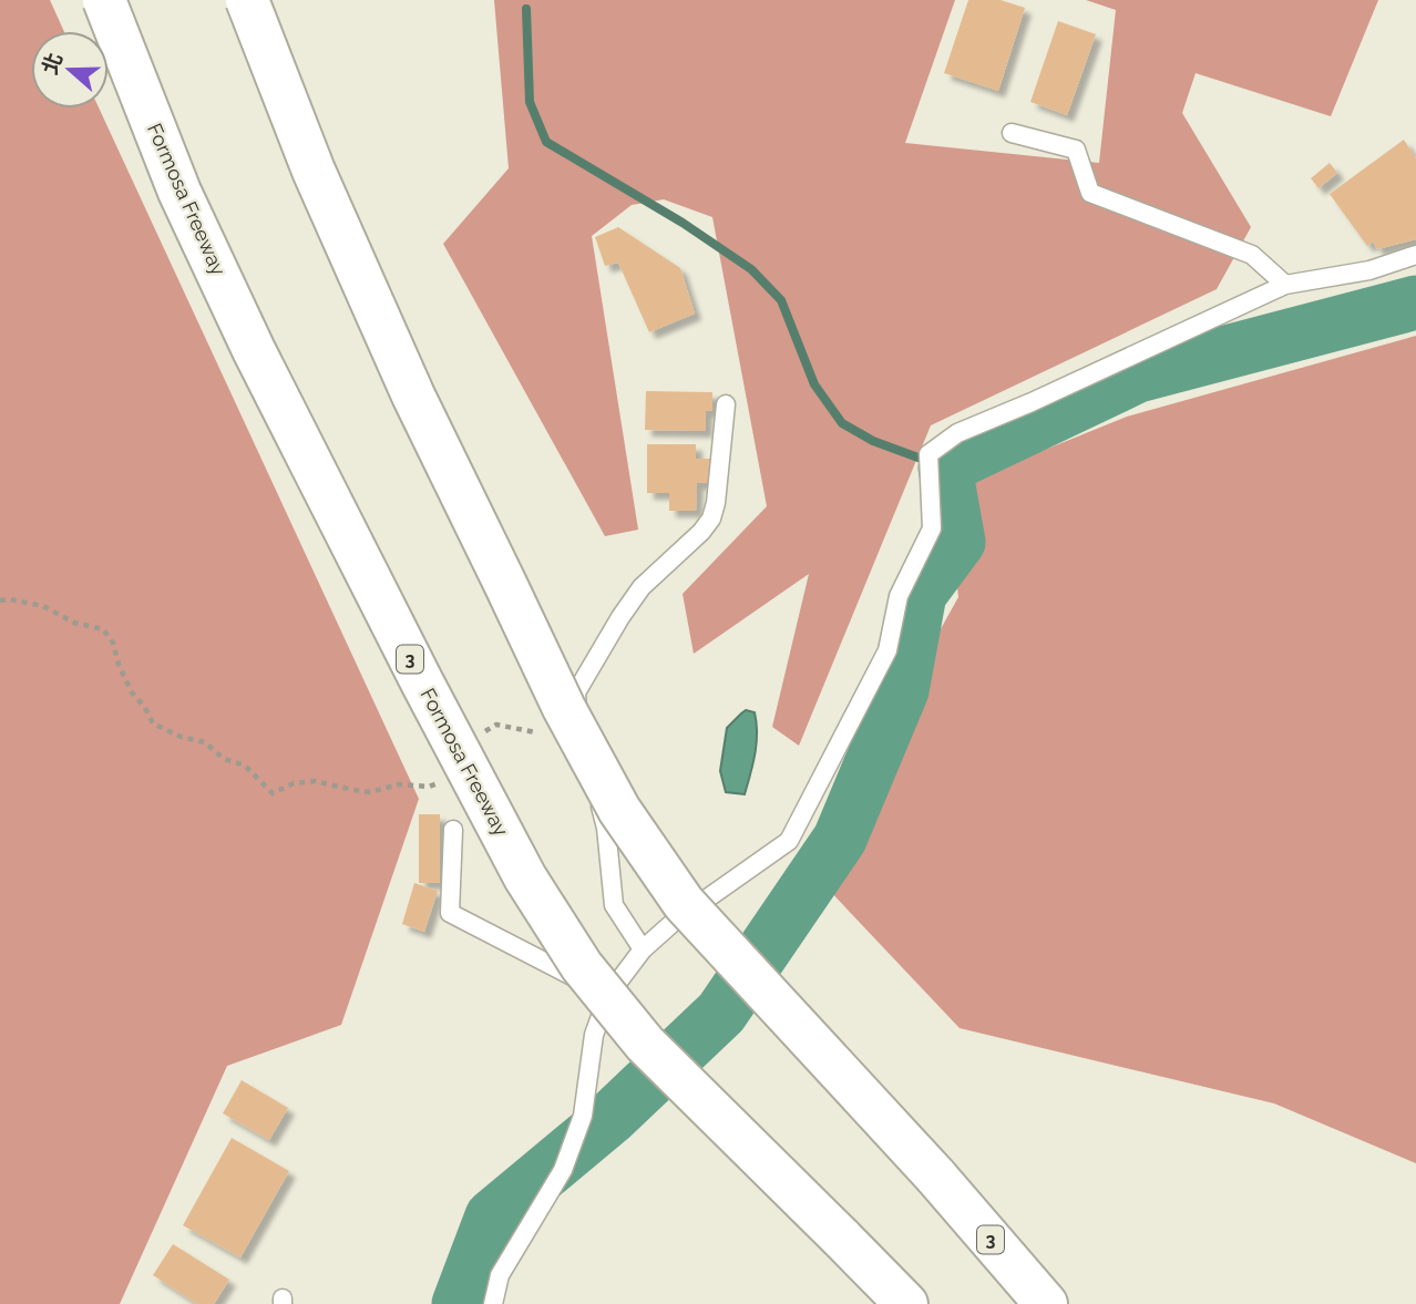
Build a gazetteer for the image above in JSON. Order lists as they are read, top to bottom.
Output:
{
  "streets": {
    "highway": ["Formosa Freeway", "3"]
  },
  "north": "left"
}
